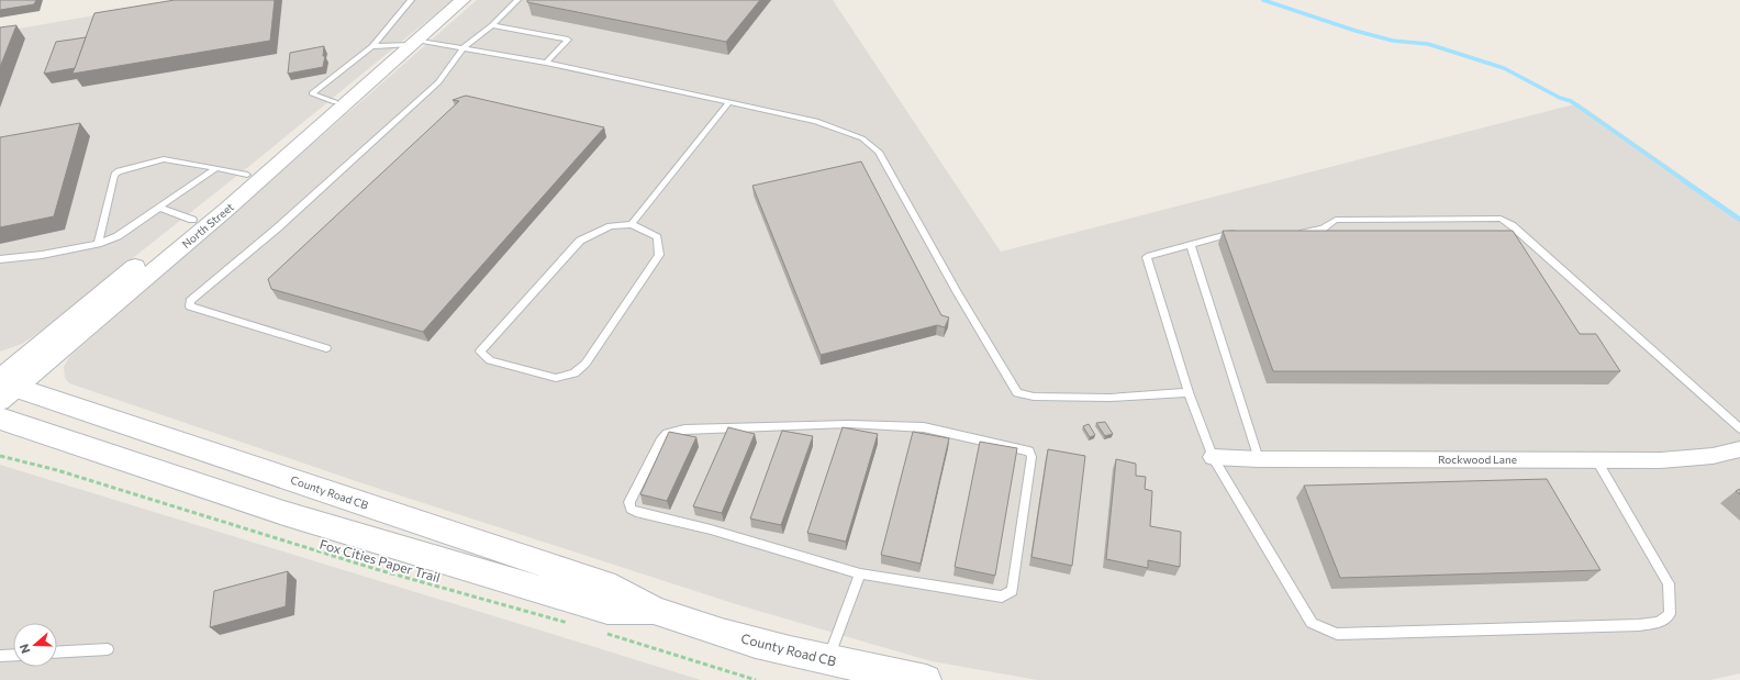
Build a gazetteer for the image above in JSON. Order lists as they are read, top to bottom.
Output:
{
  "streets": {
    "main road": ["County Road CB"],
    "street": ["North Street", "Rockwood Lane"],
    "path": ["Fox Cities Paper Trail"]
  },
  "crossings": [
    ["North Street", "County Road CB"]
  ],
  "north": "left"
}
